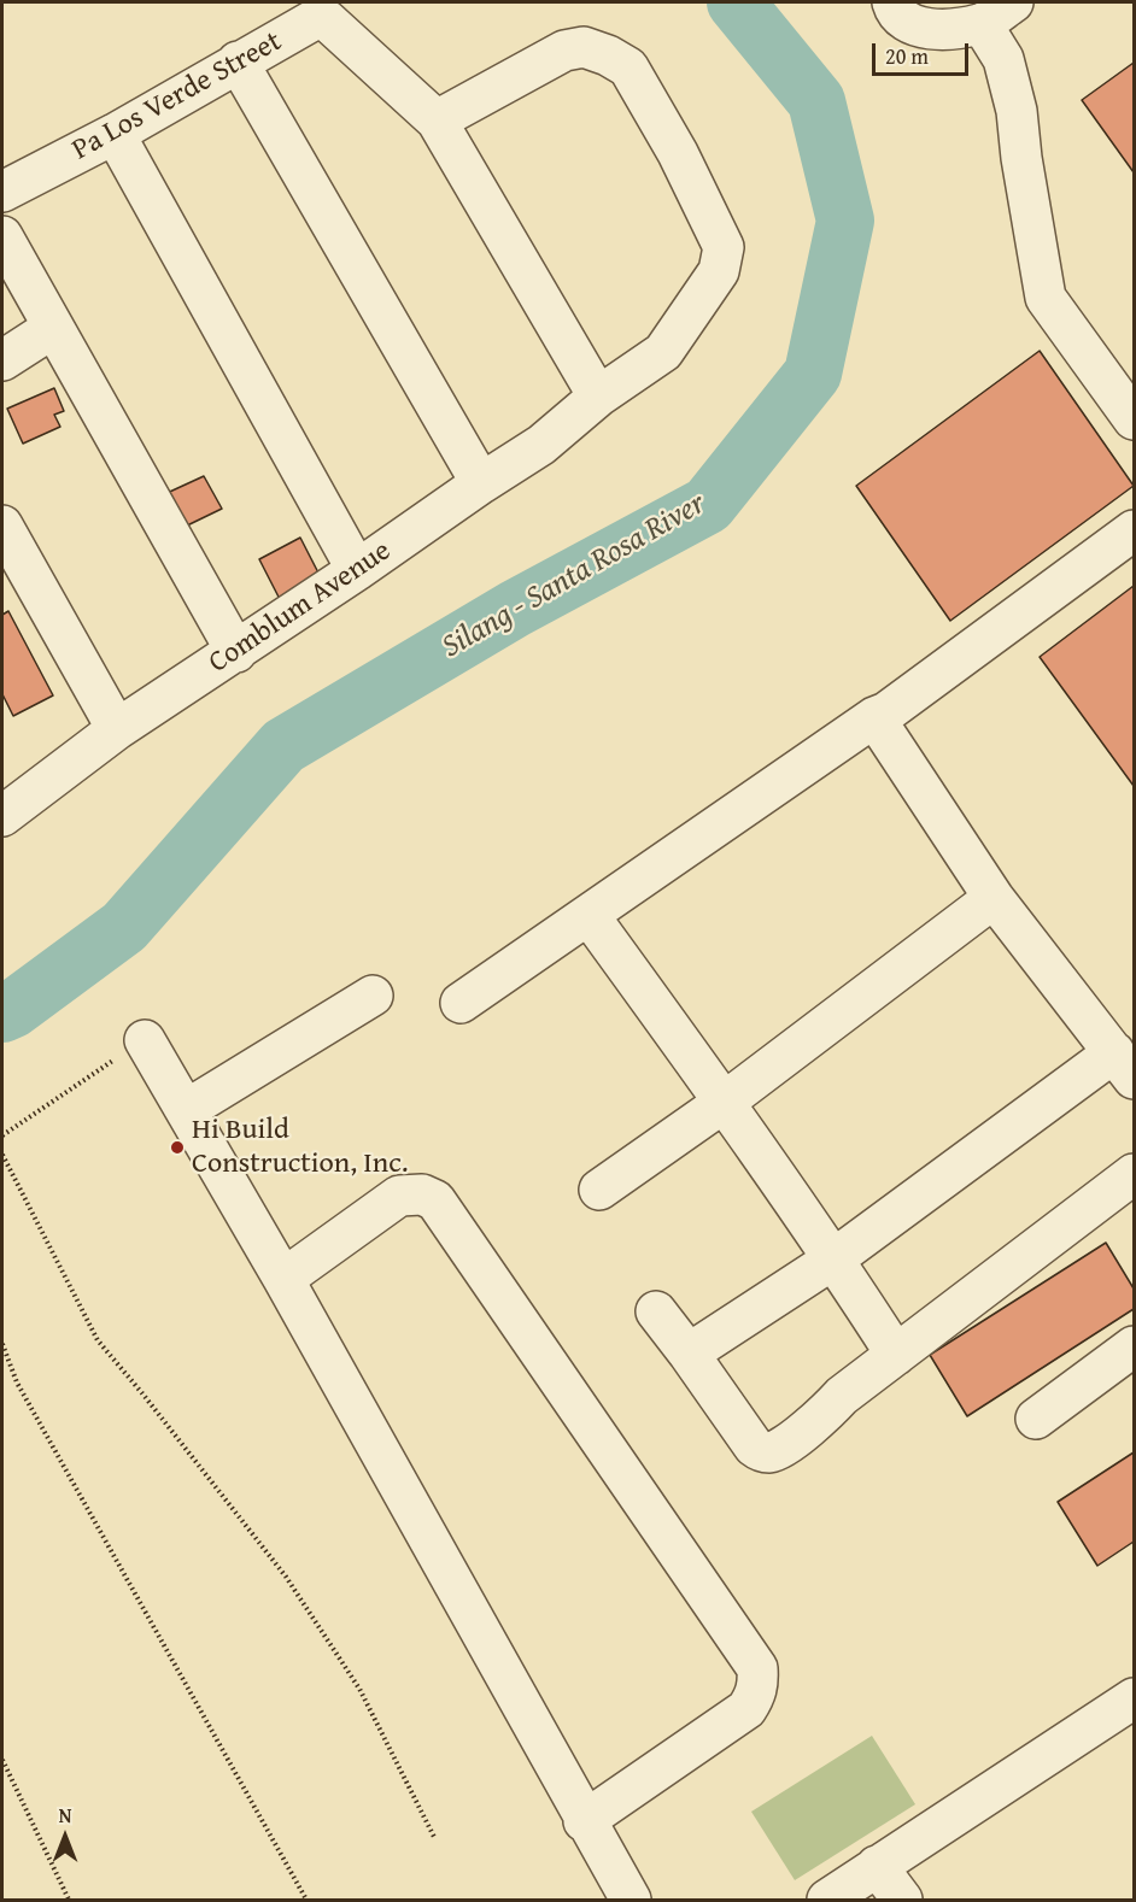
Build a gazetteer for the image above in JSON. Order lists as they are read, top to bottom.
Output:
{
  "streets": {
    "street": ["Pa Los Verde Street", "Comblum Avenue"]
  },
  "water": ["Silang - Santa Rosa River"],
  "places": ["Hi Build Construction, Inc."],
  "scale_bar": "20 m",
  "north": "top"
}
